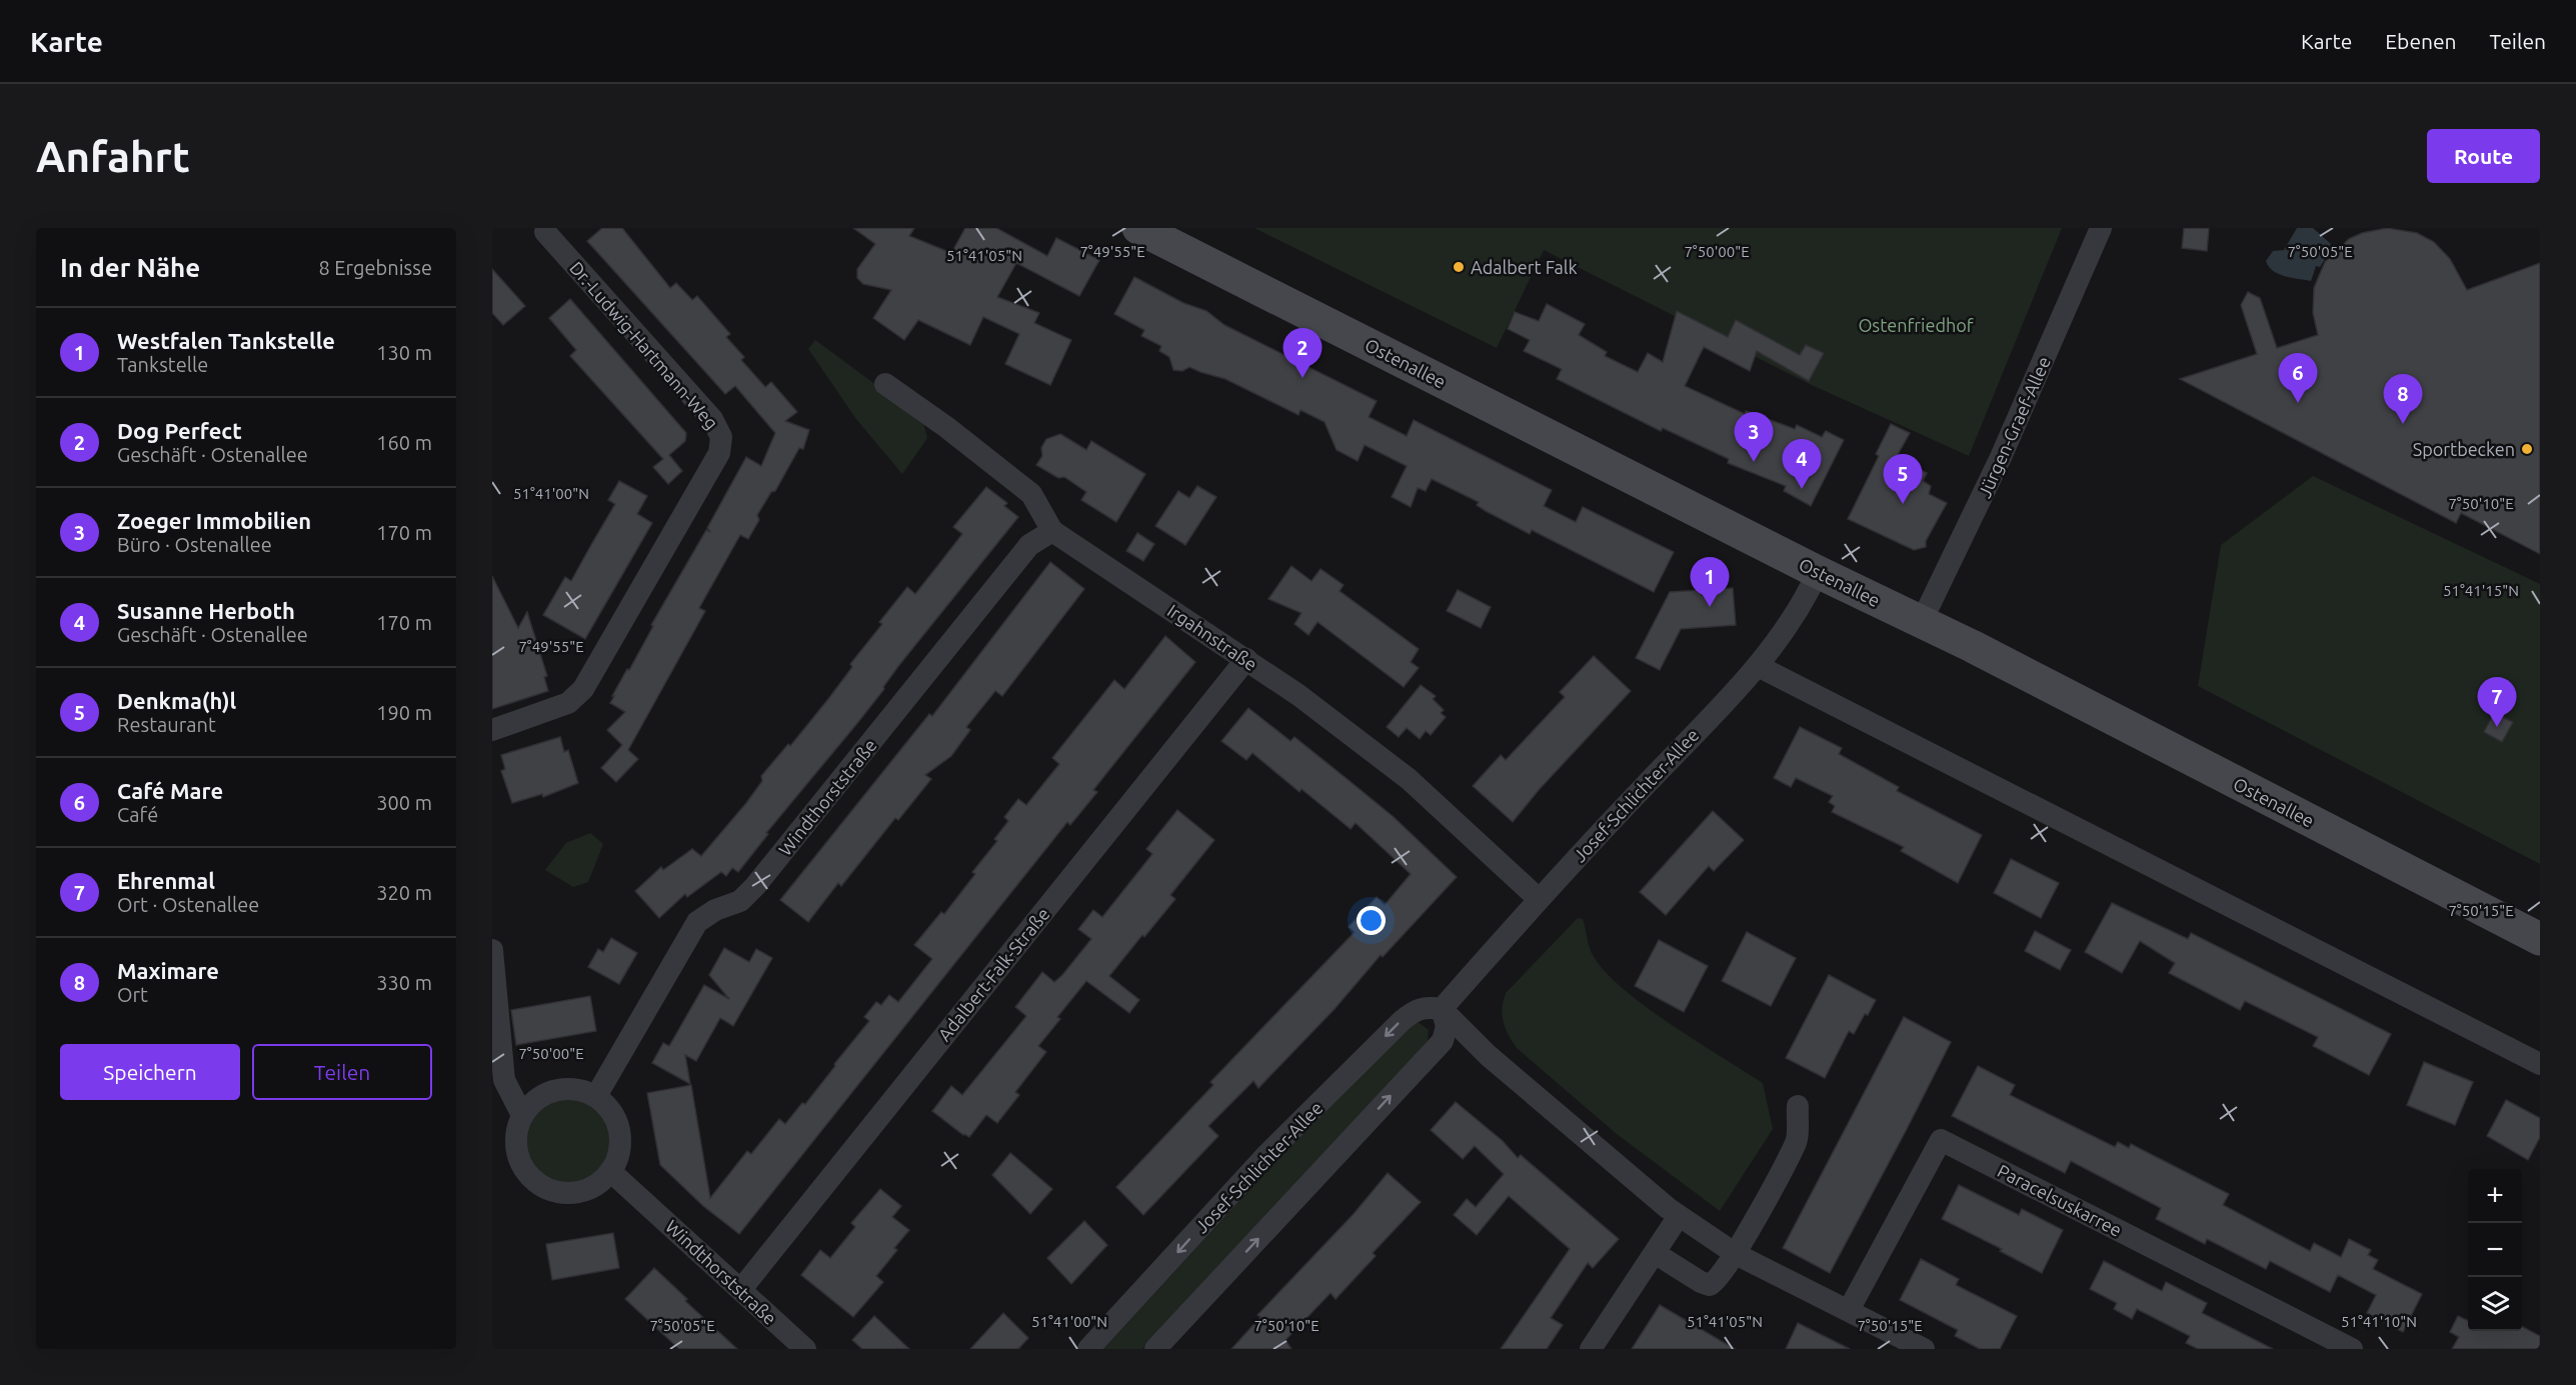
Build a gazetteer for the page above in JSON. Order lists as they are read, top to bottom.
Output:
{
  "streets": {
    "main road": ["Ostenallee"],
    "street": [
      "Dr.-Ludwig-Hartmann-Weg",
      "Jürgen-Graef-Allee",
      "Irgahnstraße",
      "Josef-Schlichter-Allee",
      "Windthorststraße",
      "Adalbert-Falk-Straße",
      "Paracelsuskarree"
    ]
  },
  "crossings": [
    ["Ostenallee", "Jürgen-Graef-Allee"],
    ["Ostenallee", "Josef-Schlichter-Allee"],
    ["Irgahnstraße", "Josef-Schlichter-Allee"],
    ["Irgahnstraße", "Windthorststraße"],
    ["Irgahnstraße", "Adalbert-Falk-Straße"],
    ["Windthorststraße", "Adalbert-Falk-Straße"]
  ],
  "parks": ["Ostenfriedhof"],
  "places": ["Adalbert Falk", "Sportbecken"],
  "page": {
    "header": "Karte",
    "nav": ["Karte", "Ebenen", "Teilen"],
    "buttons": [
      "Route",
      ["Speichern", "Teilen"]
    ],
    "title": "Anfahrt",
    "heading": ["In der Nähe", "8 Ergebnisse"],
    "list": [
      {
        "mark": "1",
        "name": "Westfalen Tankstelle",
        "note": "Tankstelle",
        "value": "130 m"
      },
      {
        "mark": "2",
        "name": "Dog Perfect",
        "note": "Geschäft · Ostenallee",
        "value": "160 m"
      },
      {
        "mark": "3",
        "name": "Zoeger Immobilien",
        "note": "Büro · Ostenallee",
        "value": "170 m"
      },
      {
        "mark": "4",
        "name": "Susanne Herboth",
        "note": "Geschäft · Ostenallee",
        "value": "170 m"
      },
      {
        "mark": "5",
        "name": "Denkma(h)l",
        "note": "Restaurant",
        "value": "190 m"
      },
      {
        "mark": "6",
        "name": "Café Mare",
        "note": "Café",
        "value": "300 m"
      },
      {
        "mark": "7",
        "name": "Ehrenmal",
        "note": "Ort · Ostenallee",
        "value": "320 m"
      },
      {
        "mark": "8",
        "name": "Maximare",
        "note": "Ort",
        "value": "330 m"
      }
    ],
    "pins": [
      "2",
      "6",
      "8",
      "3",
      "4",
      "5",
      "1",
      "7"
    ],
    "map_buttons": ["+", "−"]
  },
  "coordinates": [
    "7°49'55\"E",
    "7°50'00\"E",
    "7°50'05\"E",
    "51°41'05\"N",
    "51°41'00\"N",
    "7°50'10\"E",
    "51°41'15\"N",
    "7°50'15\"E",
    "51°41'10\"N"
  ]
}
